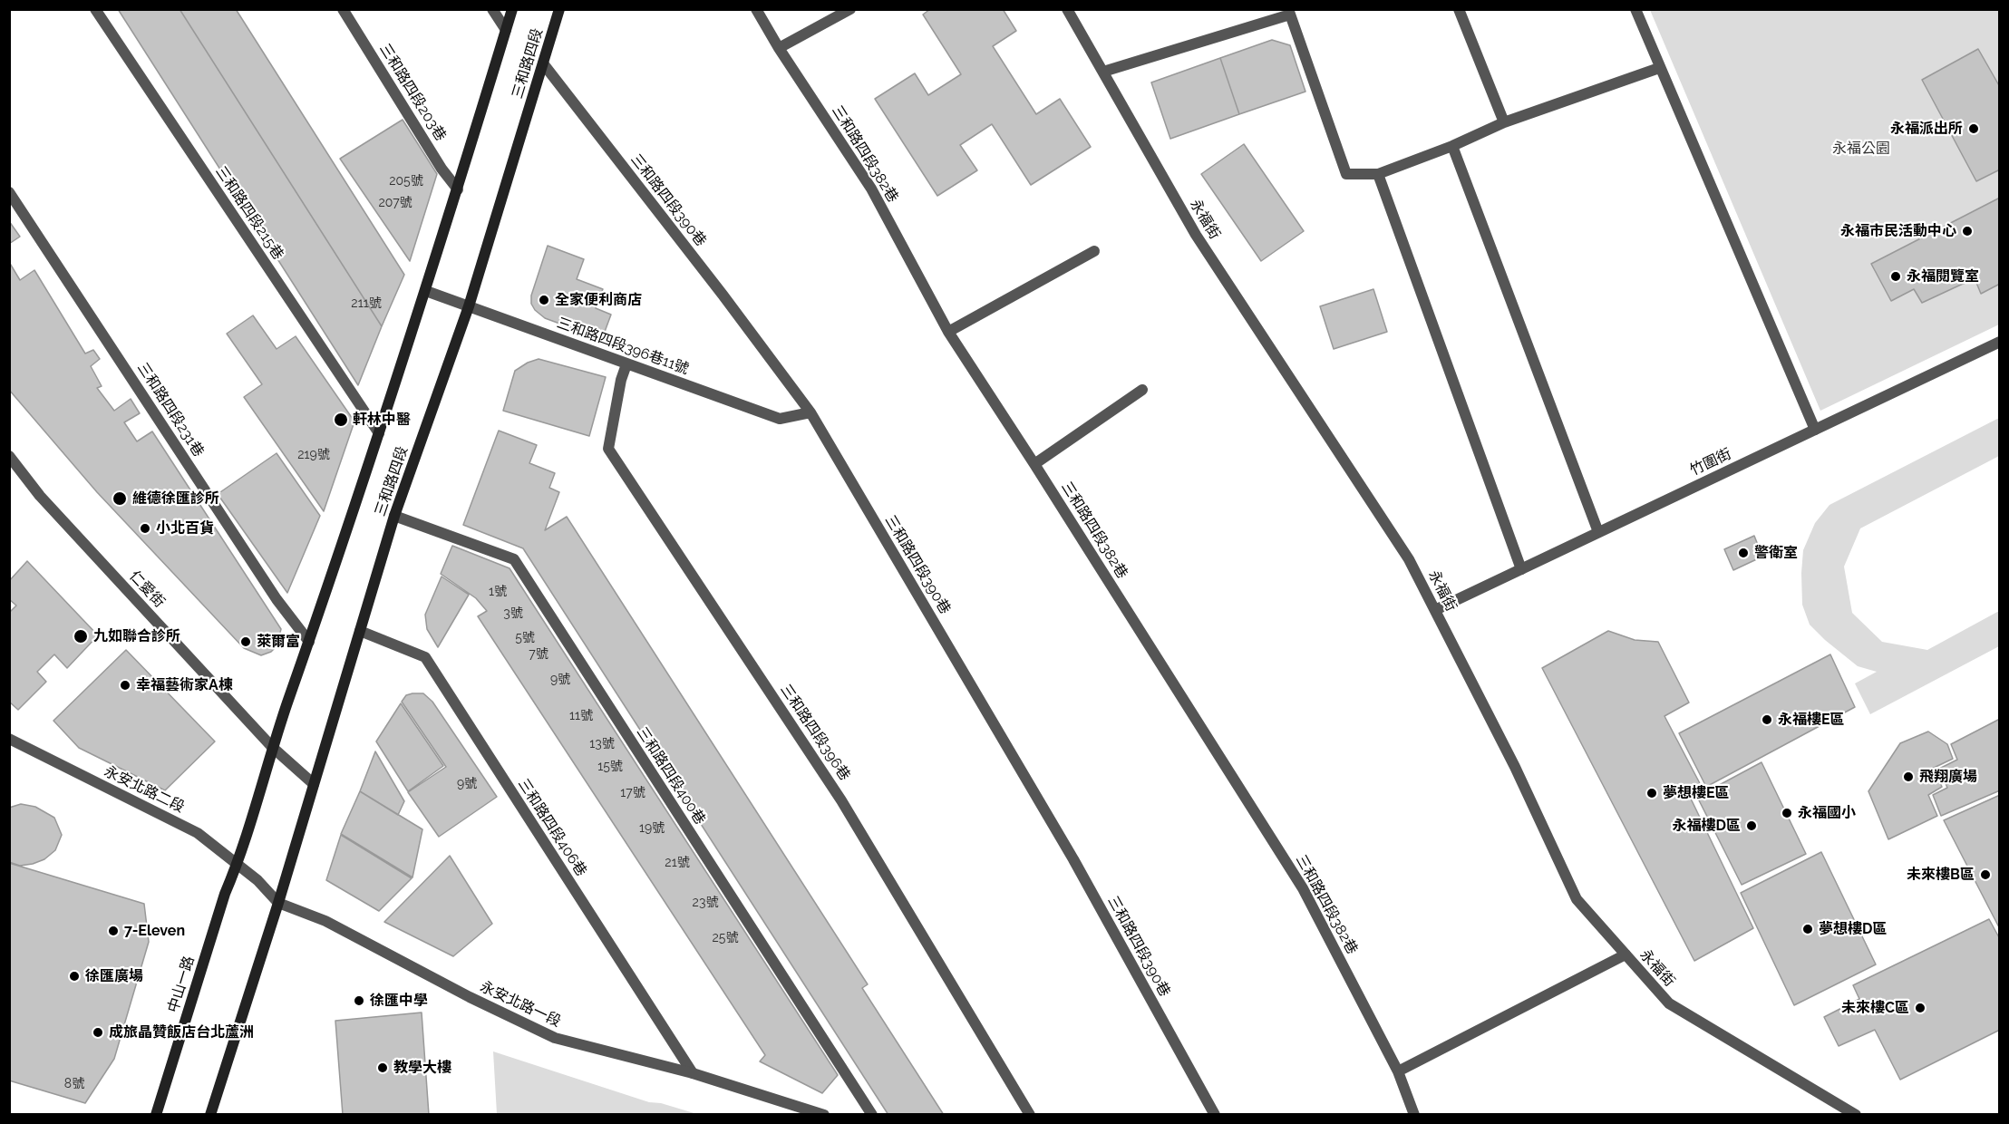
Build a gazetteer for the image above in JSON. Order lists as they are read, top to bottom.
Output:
{
  "streets": {
    "main road": ["三和路四段", "中山一路"],
    "street": [
      "三和路四段203巷",
      "三和路四段382巷",
      "三和路四段390巷",
      "三和路四段215巷",
      "永福街",
      "三和路四段396巷11號",
      "三和路四段231巷",
      "竹圍街",
      "仁愛街",
      "三和路四段396巷",
      "三和路四段400巷",
      "永安北路二段",
      "三和路四段406巷",
      "永安北路一段"
    ]
  },
  "crossings": [
    ["三和路四段", "三和路四段203巷"],
    ["三和路四段", "三和路四段390巷"],
    ["三和路四段", "三和路四段215巷"],
    ["三和路四段", "三和路四段396巷11號"],
    ["三和路四段", "三和路四段231巷"],
    ["三和路四段", "仁愛街"],
    ["三和路四段", "三和路四段400巷"],
    ["三和路四段", "永安北路二段"],
    ["三和路四段", "三和路四段406巷"],
    ["三和路四段", "中山一路"],
    ["三和路四段", "永安北路一段"],
    ["三和路四段390巷", "三和路四段396巷11號"],
    ["永福街", "竹圍街"],
    ["三和路四段396巷11號", "三和路四段396巷"],
    ["永安北路二段", "中山一路"],
    ["永安北路二段", "永安北路一段"],
    ["三和路四段406巷", "永安北路一段"]
  ],
  "parks": ["永福公園"],
  "places": [
    "永福派出所",
    "永福市民活動中心",
    "永福閱覽室",
    "全家便利商店",
    "軒林中醫",
    "維德徐匯診所",
    "小北百貨",
    "警衛室",
    "九如聯合診所",
    "萊爾富",
    "幸福藝術家A棟",
    "永福樓E區",
    "飛翔廣場",
    "夢想樓E區",
    "永福國小",
    "永福樓D區",
    "未來樓B區",
    "夢想樓D區",
    "7-Eleven",
    "徐匯廣場",
    "徐匯中學",
    "未來樓C區",
    "成旅晶贊飯店台北蘆洲",
    "教學大樓"
  ],
  "house_numbers": [
    "205號",
    "207號",
    "211號",
    "219號",
    "1號",
    "3號",
    "5號",
    "7號",
    "9號",
    "11號",
    "13號",
    "15號",
    "9號",
    "17號",
    "19號",
    "21號",
    "23號",
    "25號",
    "8號"
  ]
}
